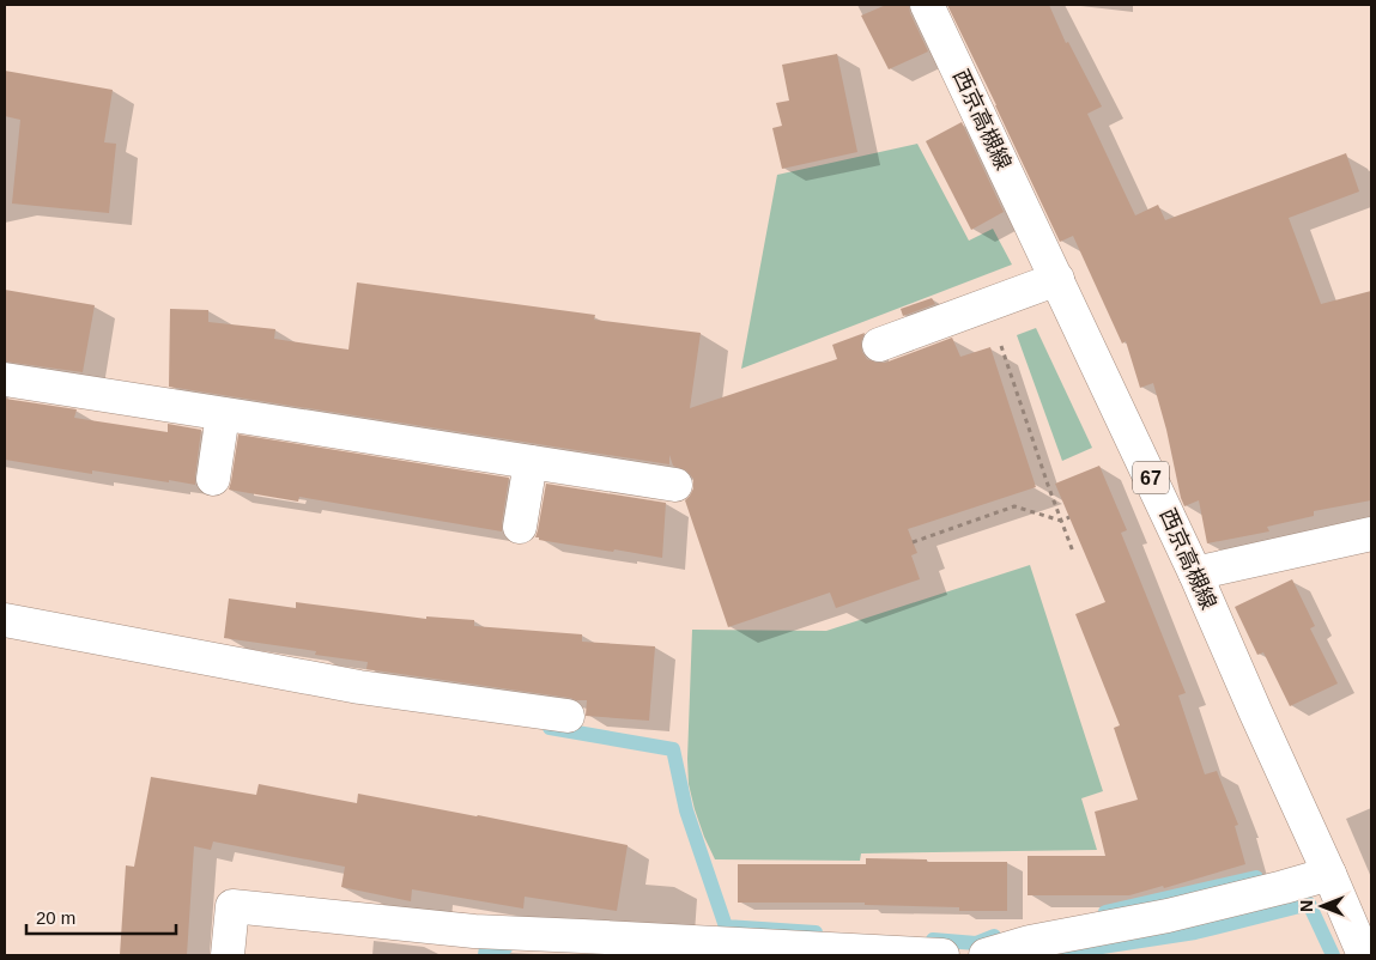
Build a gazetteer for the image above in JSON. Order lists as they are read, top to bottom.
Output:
{
  "streets": {
    "street": ["西京高槻線", "67"]
  },
  "scale_bar": "20 m",
  "north": "left"
}
